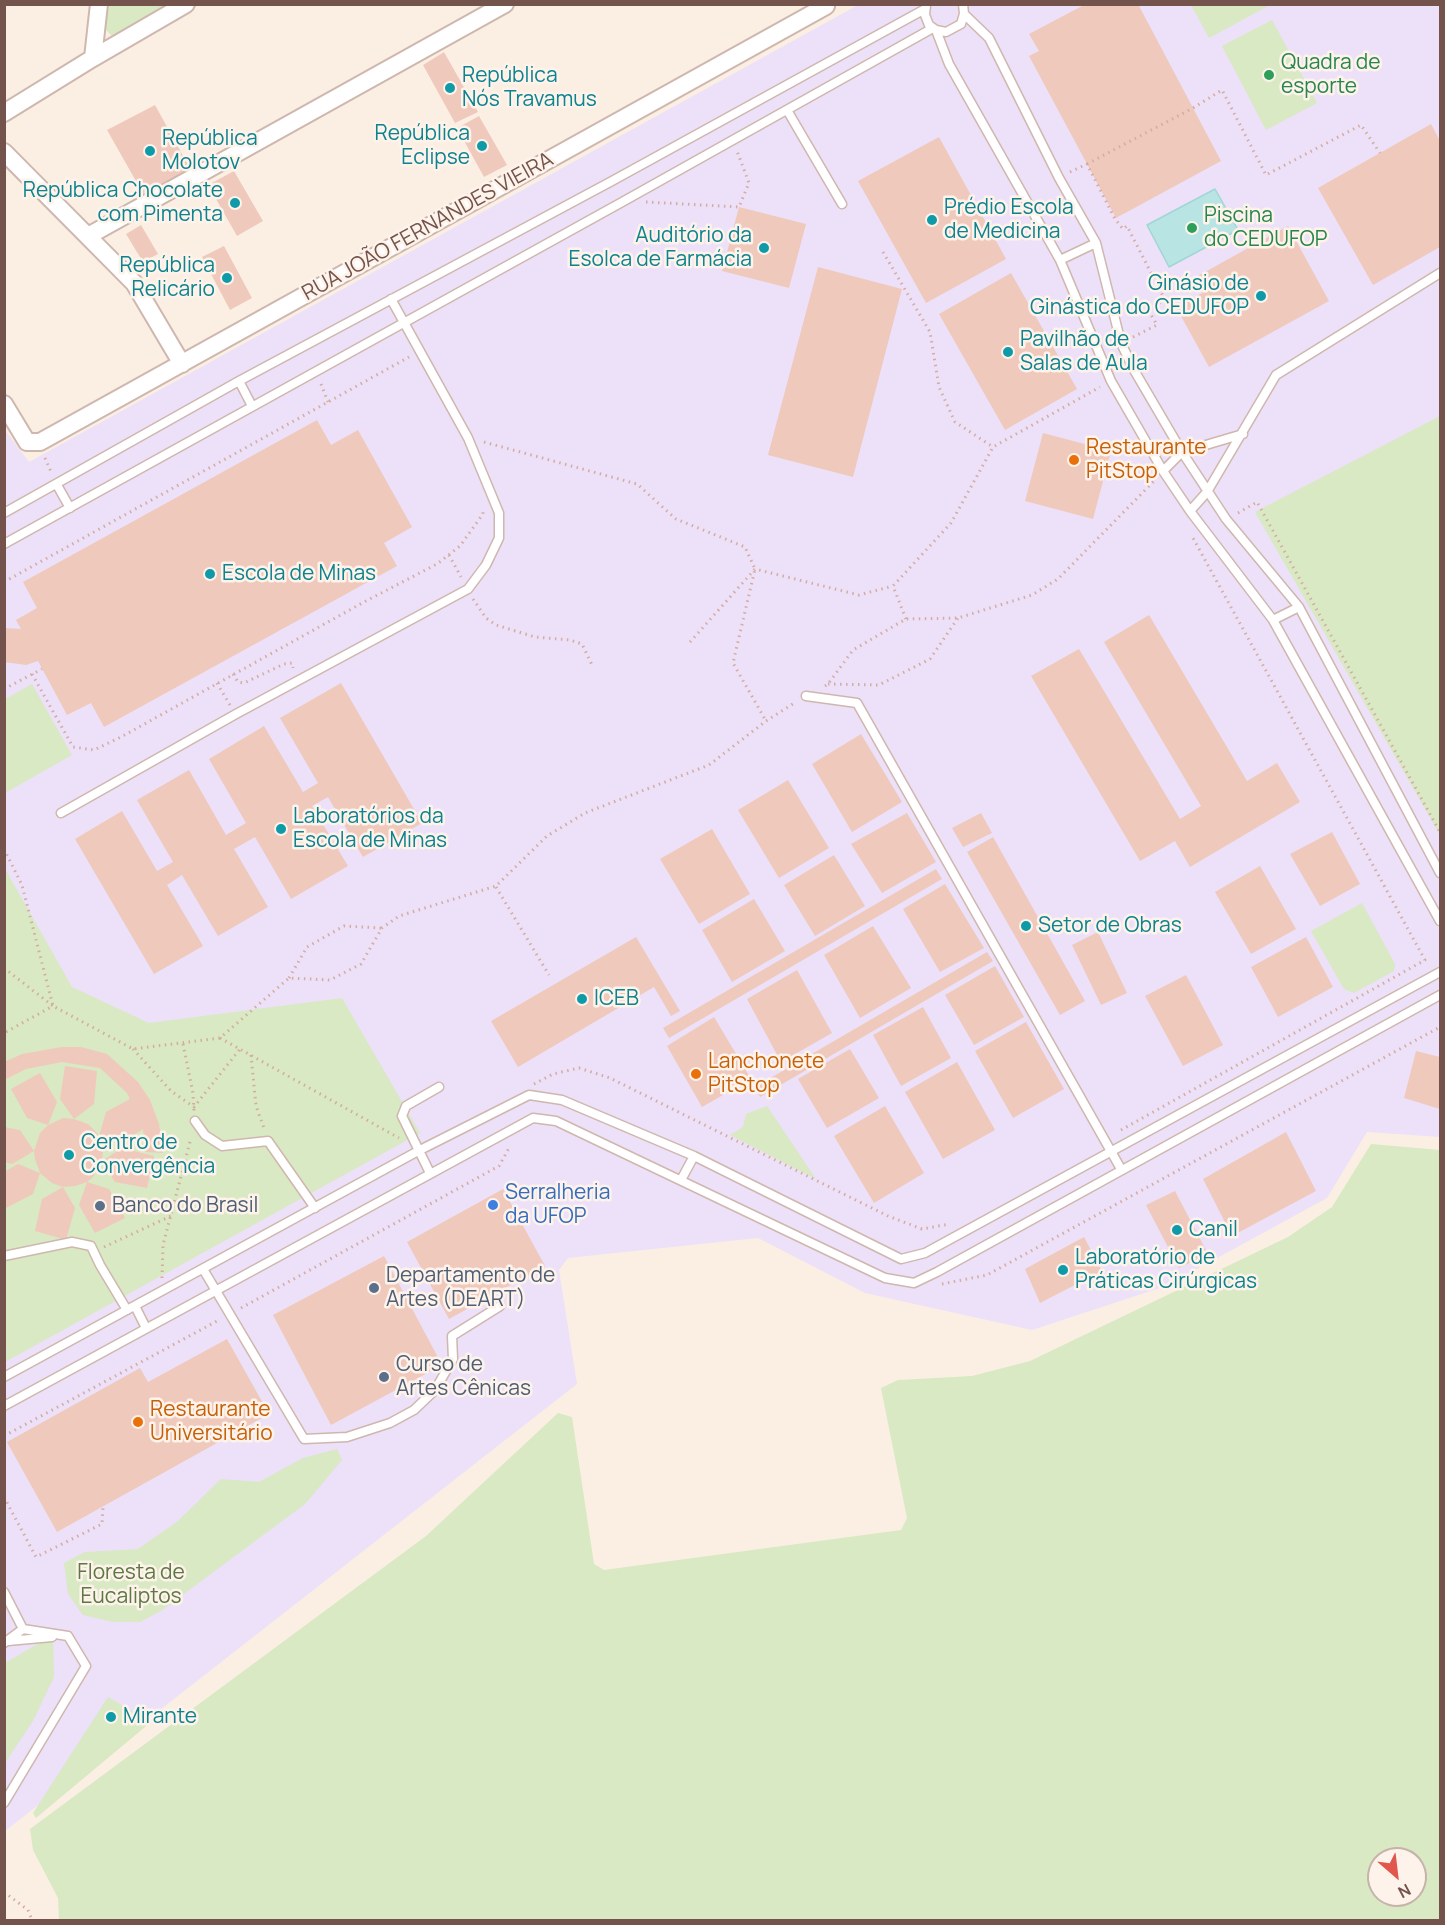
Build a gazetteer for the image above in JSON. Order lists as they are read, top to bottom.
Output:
{
  "streets": {
    "street": ["RUA JOÃO FERNANDES VIEIRA"]
  },
  "parks": ["Floresta de Eucaliptos"],
  "places": [
    "Quadra de esporte",
    "República Nós Travamus",
    "República Eclipse",
    "República Molotov",
    "República Chocolate com Pimenta",
    "Prédio Escola de Medicina",
    "Piscina do CEDUFOP",
    "Auditório da Esolca de Farmácia",
    "República Relicário",
    "Ginásio de Ginástica do CEDUFOP",
    "Pavilhão de Salas de Aula",
    "Restaurante PitStop",
    "Escola de Minas",
    "Laboratórios da Escola de Minas",
    "Setor de Obras",
    "ICEB",
    "Lanchonete PitStop",
    "Centro de Convergência",
    "Serralheria da UFOP",
    "Banco do Brasil",
    "Canil",
    "Laboratório de Práticas Cirúrgicas",
    "Departamento de Artes (DEART)",
    "Curso de Artes Cênicas",
    "Restaurante Universitário",
    "Mirante"
  ],
  "north": "bottom right"
}
